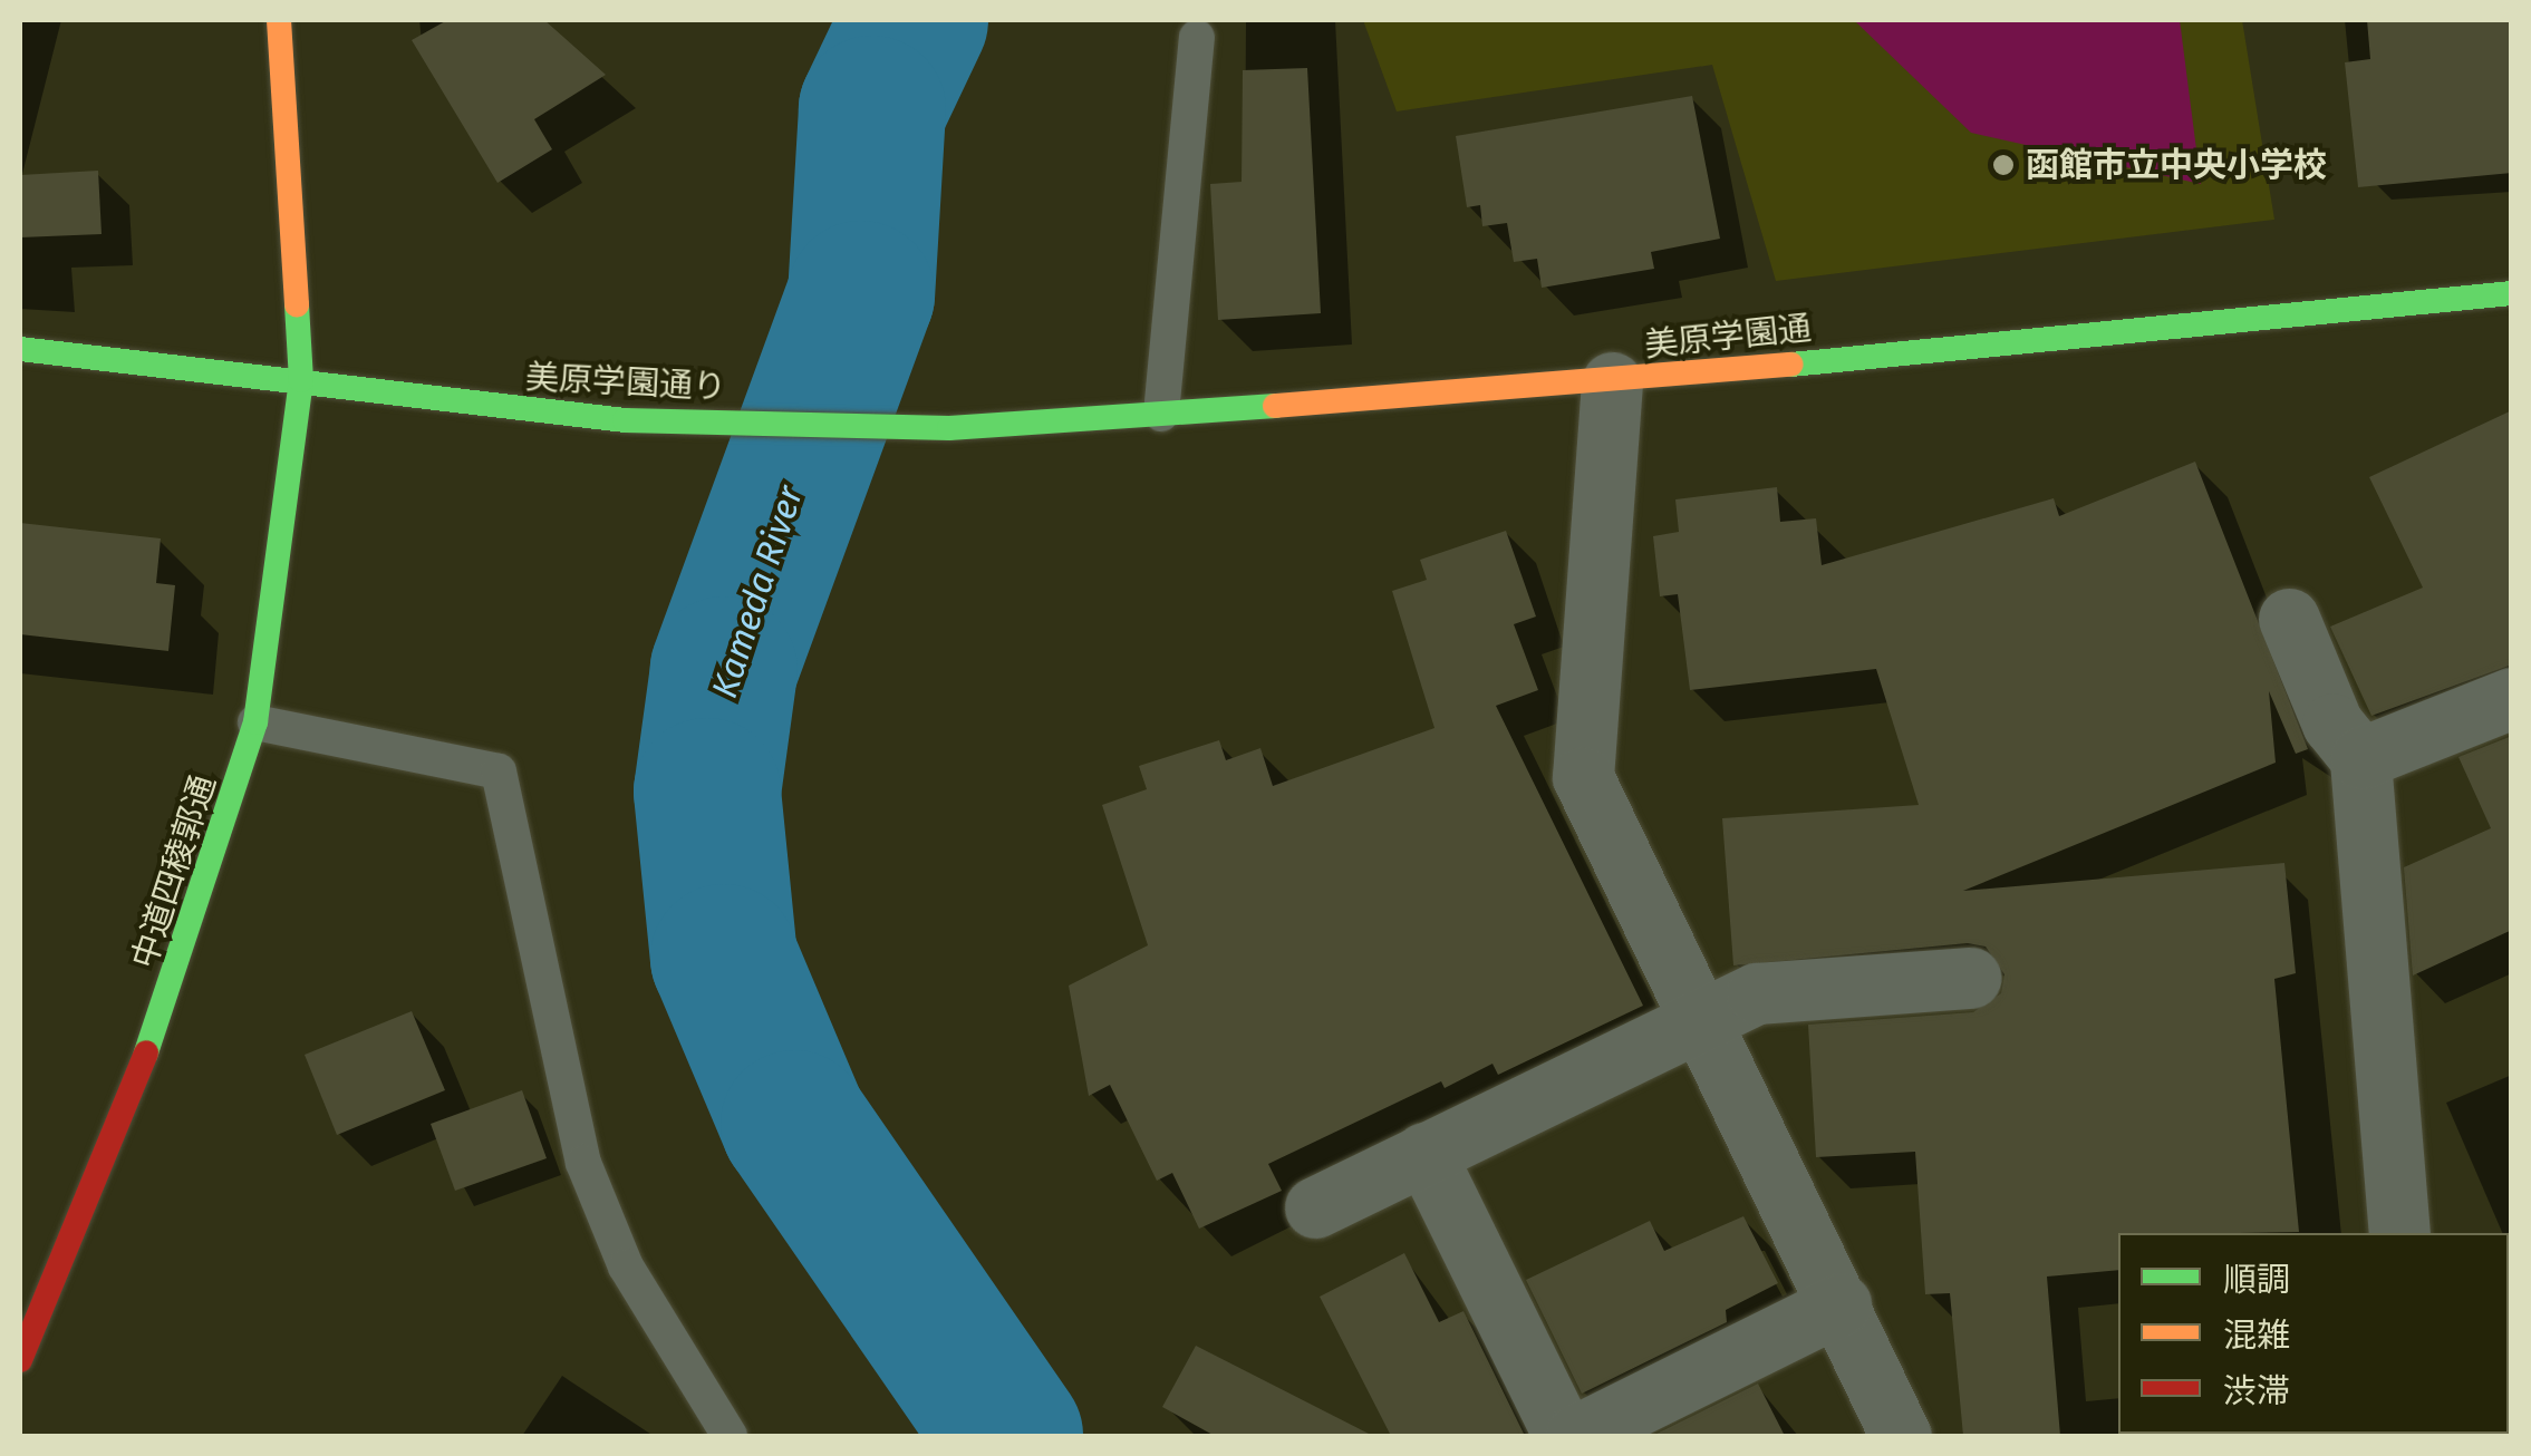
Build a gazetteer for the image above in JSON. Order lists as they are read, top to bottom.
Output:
{
  "streets": {
    "street": ["美原学園通", "美原学園通り", "中道四稜郭通"]
  },
  "crossings": [
    ["美原学園通", "美原学園通り"],
    ["美原学園通り", "中道四稜郭通"]
  ],
  "water": ["Kameda River"],
  "places": ["函館市立中央小学校"],
  "legend": ["順調", "混雑", "渋滞"]
}
